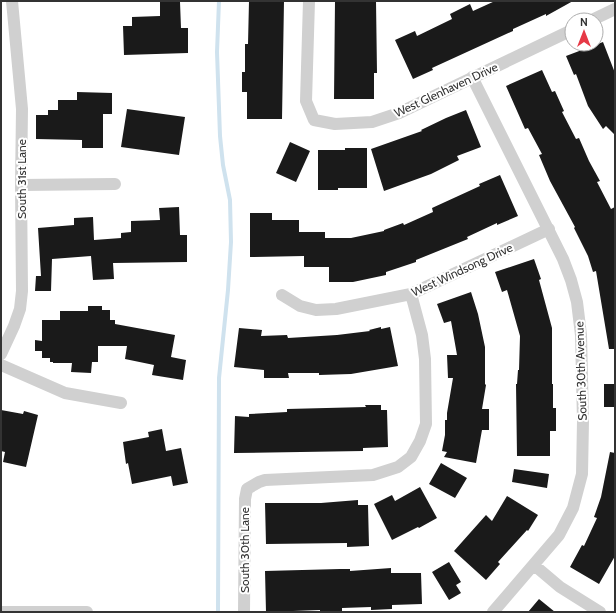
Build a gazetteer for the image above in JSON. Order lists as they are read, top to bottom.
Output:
{
  "streets": {
    "street": [
      "West Glenhaven Drive",
      "South 31st Lane",
      "West Windsong Drive",
      "South 30th Avenue",
      "South 30th Lane"
    ]
  },
  "crossings": [
    ["West Glenhaven Drive", "South 30th Avenue"],
    ["West Windsong Drive", "South 30th Avenue"],
    ["West Windsong Drive", "South 30th Lane"]
  ],
  "north": "top"
}
